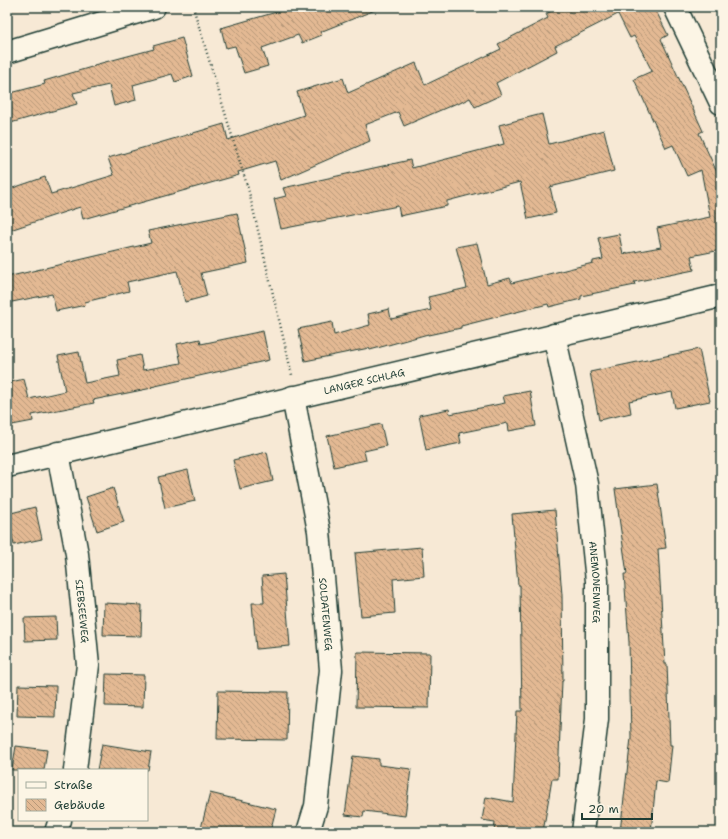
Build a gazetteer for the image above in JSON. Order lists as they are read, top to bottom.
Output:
{
  "streets": {
    "street": [
      "LANGER SCHLAG",
      "ANEMONENWEG",
      "SIEBSEEWEG",
      "SOLDATENWEG"
    ]
  },
  "crossings": [
    ["LANGER SCHLAG", "ANEMONENWEG"],
    ["LANGER SCHLAG", "SIEBSEEWEG"],
    ["LANGER SCHLAG", "SOLDATENWEG"]
  ],
  "legend": ["Straße", "Gebäude"],
  "scale_bar": "20 m"
}
